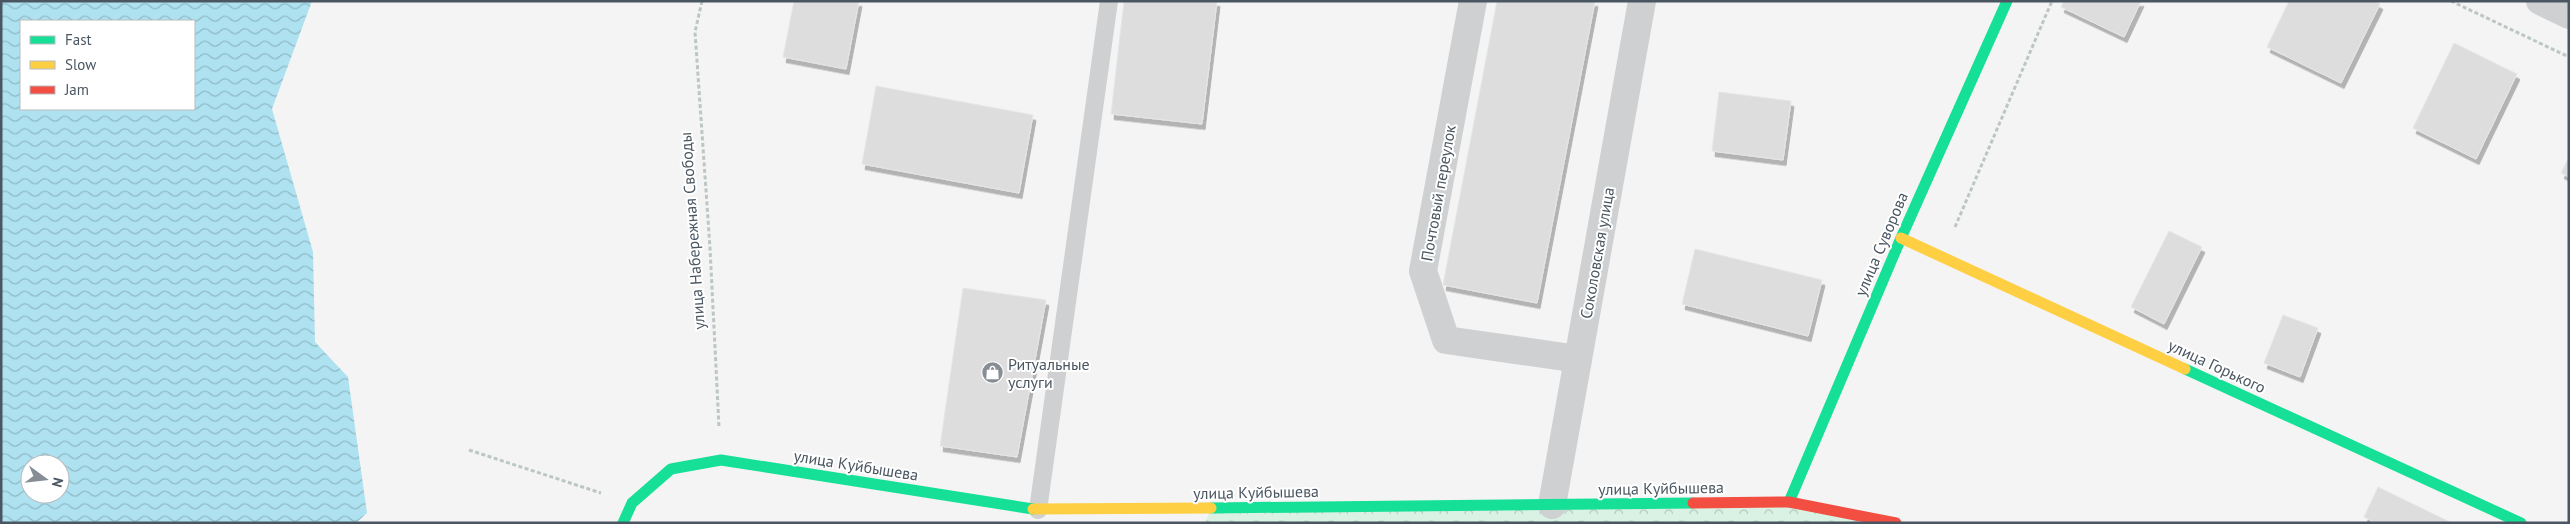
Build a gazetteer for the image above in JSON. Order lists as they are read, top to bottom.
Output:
{
  "streets": {
    "street": [
      "Почтовый переулок",
      "улица Суворова",
      "Соколовская улица",
      "улица Горького",
      "улица Куйбышева"
    ],
    "path": ["улица Набережная Свободы"]
  },
  "crossings": [
    ["Почтовый переулок", "Соколовская улица"],
    ["улица Набережная Свободы", "улица Куйбышева"],
    ["улица Суворова", "улица Горького"],
    ["улица Суворова", "улица Куйбышева"],
    ["Соколовская улица", "улица Куйбышева"]
  ],
  "places": {
    "shop": ["Ритуальные услуги"]
  },
  "legend": ["Fast", "Slow", "Jam"],
  "north": "right"
}
